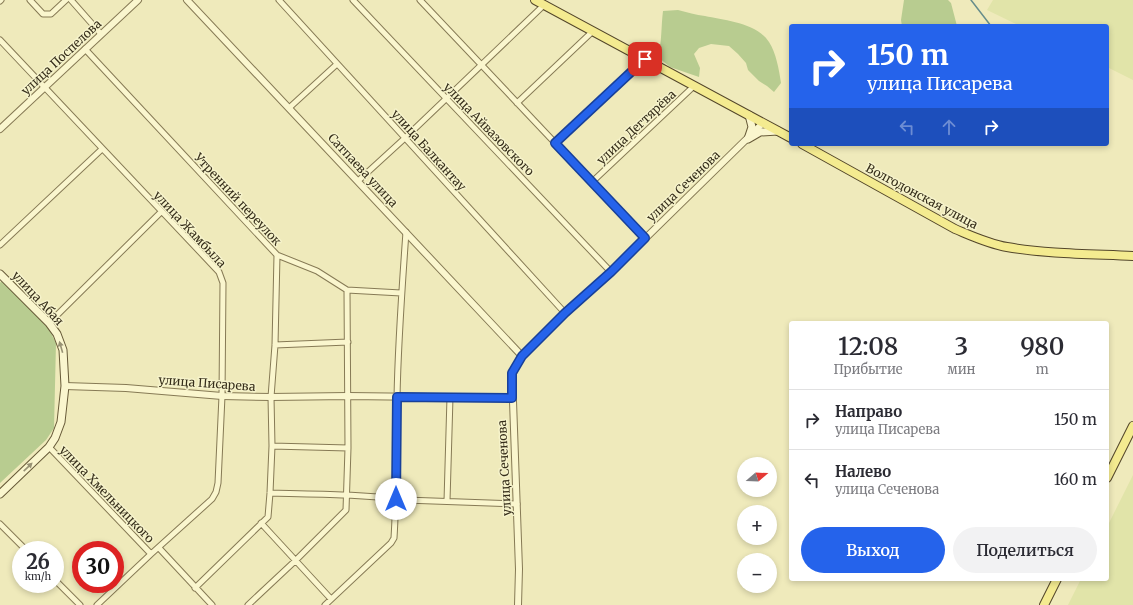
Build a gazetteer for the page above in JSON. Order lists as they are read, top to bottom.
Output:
{
  "streets": {
    "main road": ["Волгодонская улица", "улица Абая"],
    "street": [
      "улица Поспелова",
      "улица Дегтярёва",
      "улица Айвазовского",
      "улица Балкантау",
      "Сатпаева улица",
      "улица Сеченова",
      "Утренний переулок",
      "улица Жамбыла",
      "улица Писарева",
      "улица Хмельницкого"
    ]
  },
  "crossings": [
    ["улица Поспелова", "Утренний переулок"],
    ["улица Поспелова", "улица Жамбыла"],
    ["улица Айвазовского", "улица Сеченова"],
    ["улица Балкантау", "улица Сеченова"],
    ["Сатпаева улица", "улица Сеченова"],
    ["улица Сеченова", "улица Писарева"],
    ["Утренний переулок", "улица Писарева"],
    ["Утренний переулок", "улица Хмельницкого"],
    ["улица Жамбыла", "улица Писарева"],
    ["улица Жамбыла", "улица Хмельницкого"],
    ["улица Абая", "улица Писарева"],
    ["улица Абая", "улица Хмельницкого"]
  ],
  "one_way": ["улица Абая"],
  "north": "right",
  "page": {
    "turn": ["150 m", "улица Писарева"],
    "eta": [
      "12:08",
      "Прибытие",
      "3",
      "мин",
      "980",
      "m"
    ],
    "list": [
      {
        "name": "Направо",
        "note": "улица Писарева",
        "value": "150 m"
      },
      {
        "name": "Налево",
        "note": "улица Сеченова",
        "value": "160 m"
      }
    ],
    "map_buttons": ["+", "−"],
    "buttons": ["Выход", "Поделиться"],
    "speed": "26 km/h",
    "limit": "30"
  }
}
